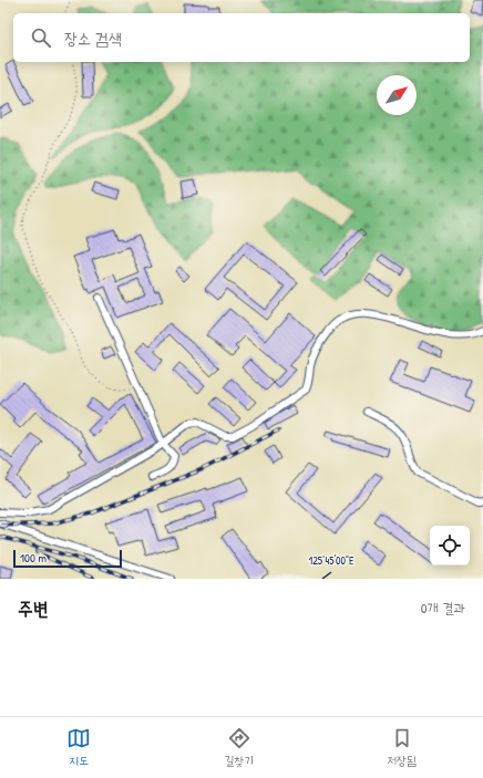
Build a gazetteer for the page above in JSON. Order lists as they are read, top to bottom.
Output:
{
  "scale_bar": "100 m",
  "north": "top right",
  "page": {
    "search": "장소 검색",
    "scale": "100 m",
    "heading": ["주변", "0개 결과"],
    "nav": ["지도", "길찾기", "저장됨"]
  },
  "coordinates": ["125°45'00\"E"]
}
